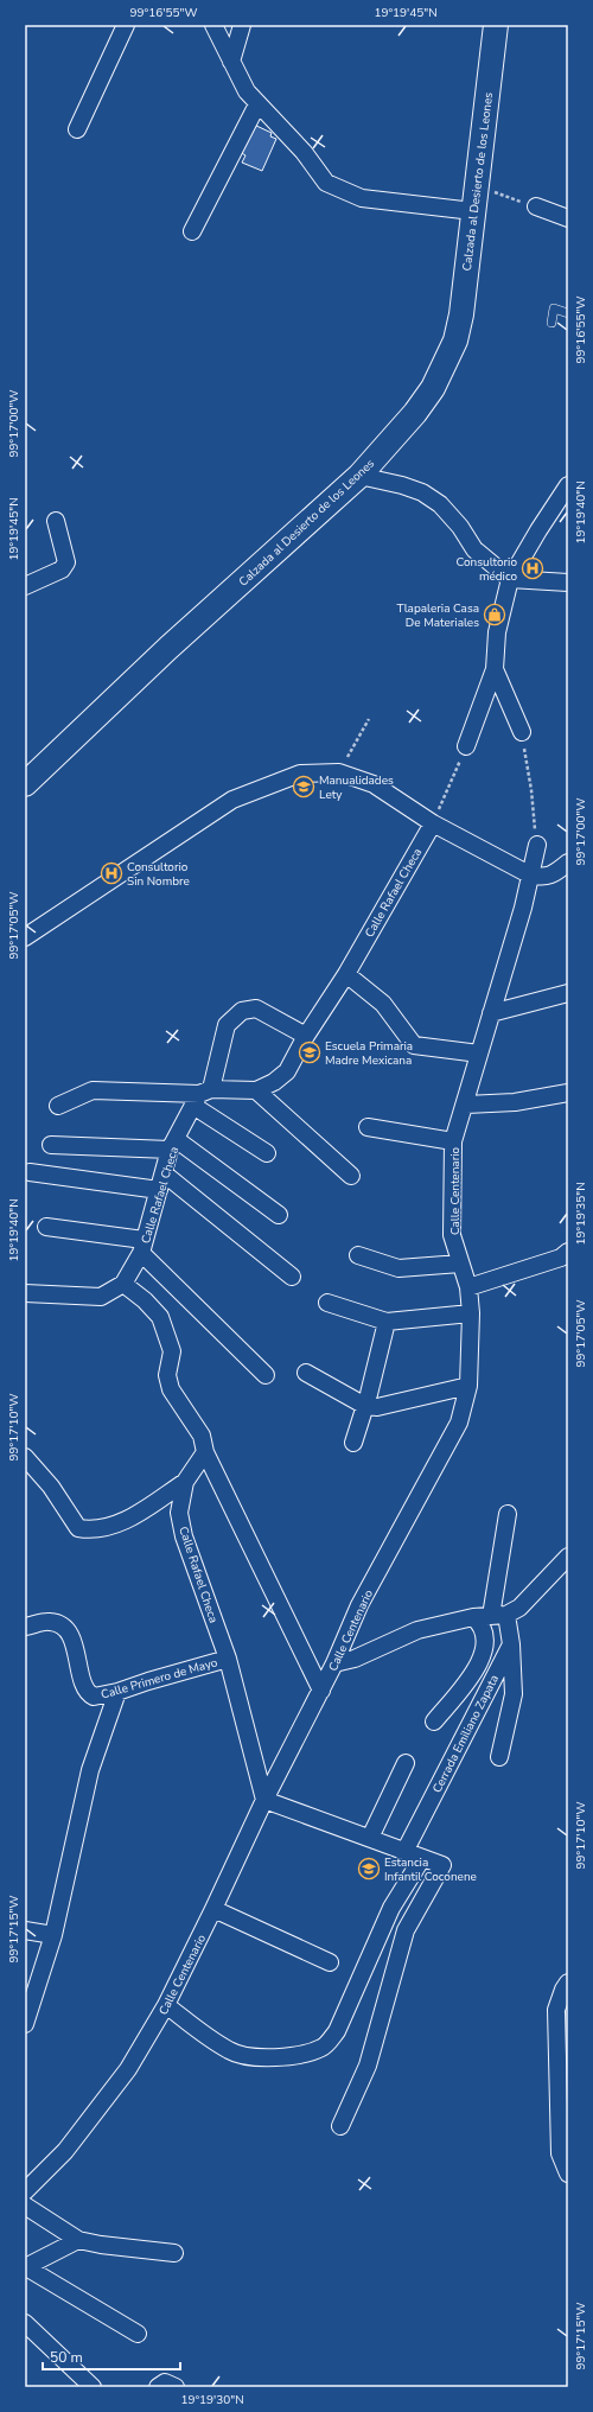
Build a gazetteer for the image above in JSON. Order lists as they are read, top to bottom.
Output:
{
  "streets": {
    "street": [
      "Calzada al Desierto de los Leones",
      "Calle Rafael Checa",
      "Calle Centenario",
      "Calle Primero de Mayo",
      "Cerrada Emiliano Zapata"
    ]
  },
  "crossings": [
    ["Calle Rafael Checa", "Calle Centenario"],
    ["Calle Rafael Checa", "Calle Primero de Mayo"]
  ],
  "places": {
    "hospital": ["Consultorio médico", "Consultorio Sin Nombre"],
    "shop": ["Tlapaleria Casa De Materiales"],
    "school or university": ["Manualidades Lety", "Escuela Primaria Madre Mexicana", "Estancia Infantil Coconene"]
  },
  "scale_bar": "50 m",
  "coordinates": [
    "99°16'55\"W",
    "19°19'45\"N",
    "99°17'00\"W",
    "19°19'40\"N",
    "99°17'05\"W",
    "19°19'35\"N",
    "99°17'10\"W",
    "99°17'15\"W",
    "19°19'30\"N"
  ]
}
